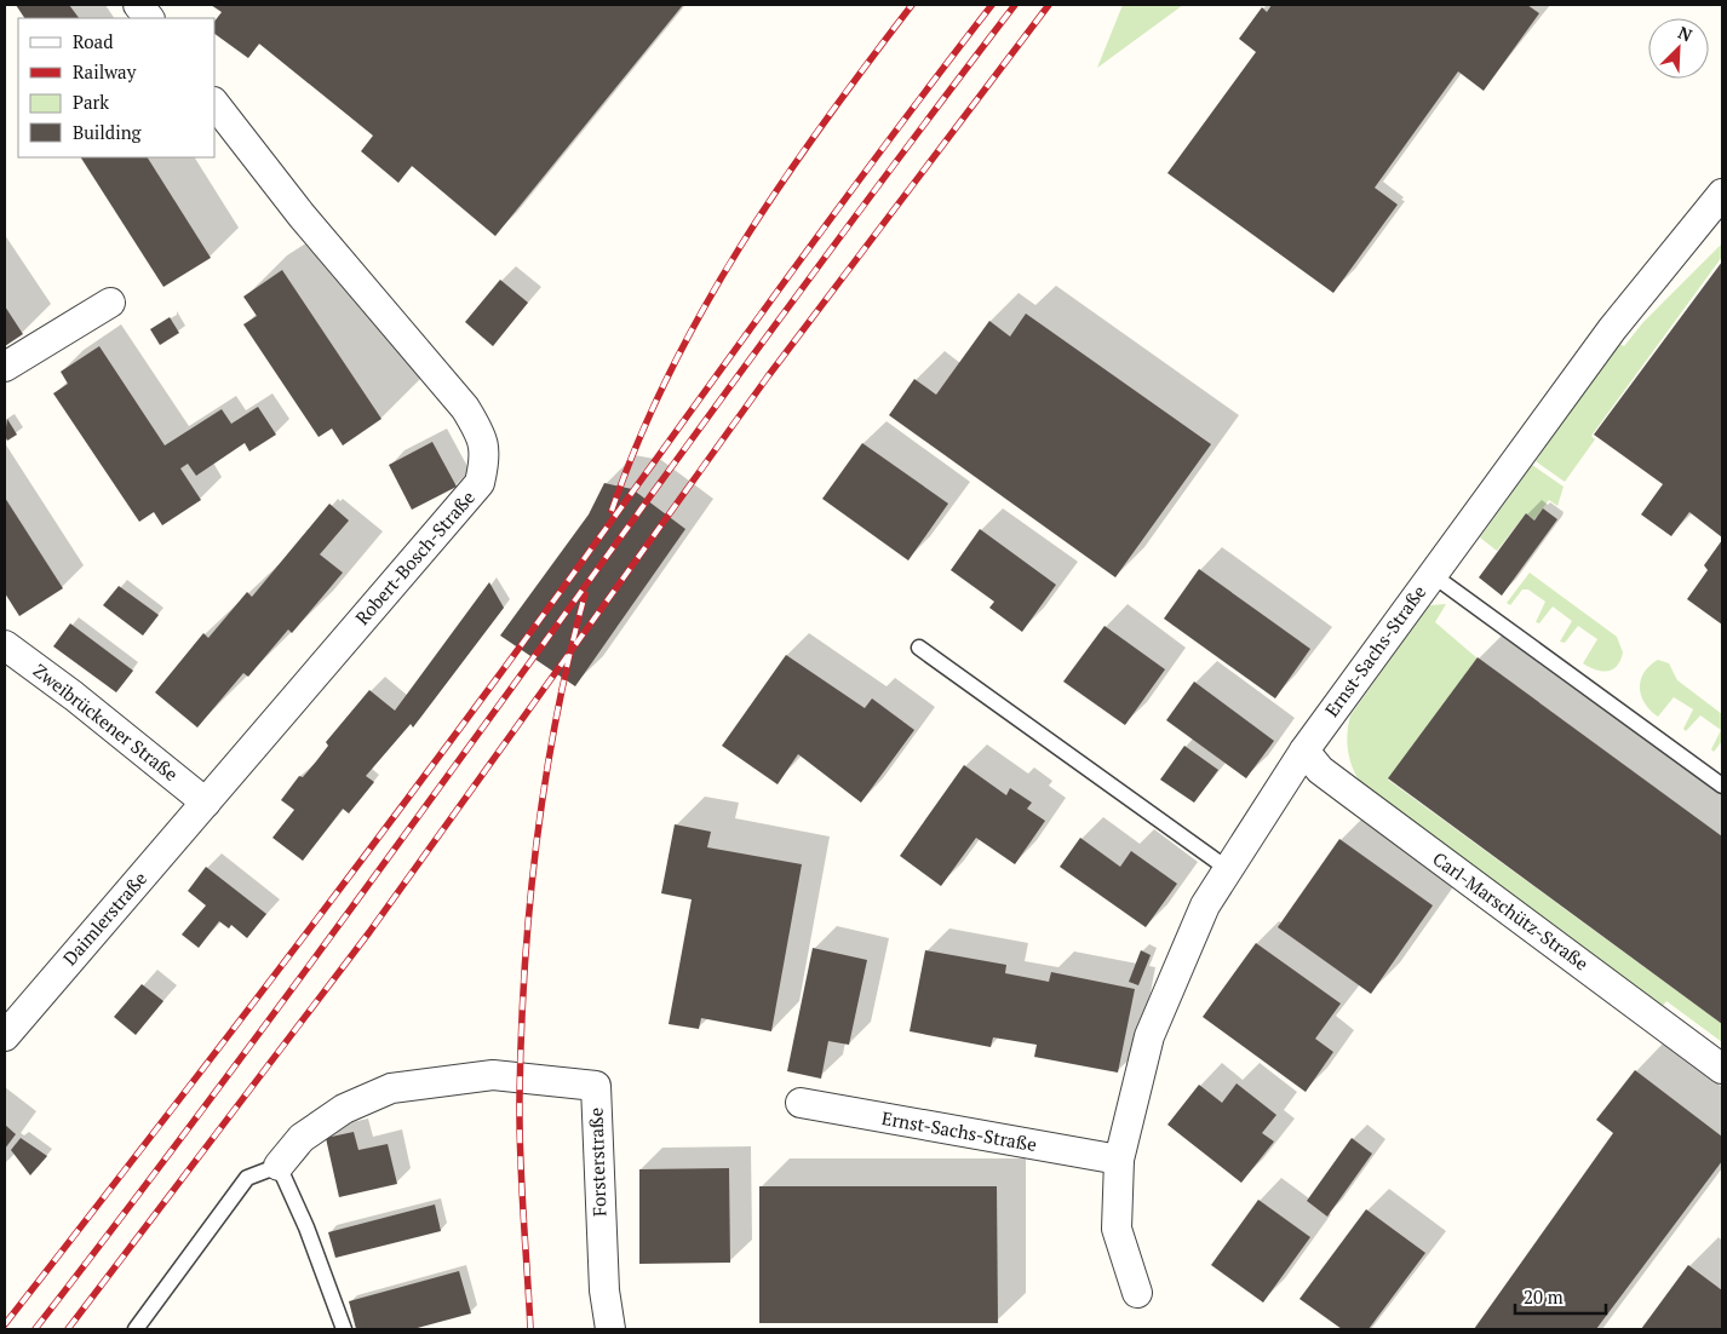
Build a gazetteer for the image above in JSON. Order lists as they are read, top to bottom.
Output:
{
  "streets": {
    "street": [
      "Robert-Bosch-Straße",
      "Ernst-Sachs-Straße",
      "Zweibrückener Straße",
      "Carl-Marschütz-Straße",
      "Daimlerstraße",
      "Forsterstraße"
    ]
  },
  "crossings": [
    ["Robert-Bosch-Straße", "Zweibrückener Straße"],
    ["Robert-Bosch-Straße", "Daimlerstraße"],
    ["Ernst-Sachs-Straße", "Carl-Marschütz-Straße"],
    ["Zweibrückener Straße", "Daimlerstraße"]
  ],
  "legend": [
    "Road",
    "Railway",
    "Park",
    "Building"
  ],
  "scale_bar": "20 m",
  "north": "top right"
}
